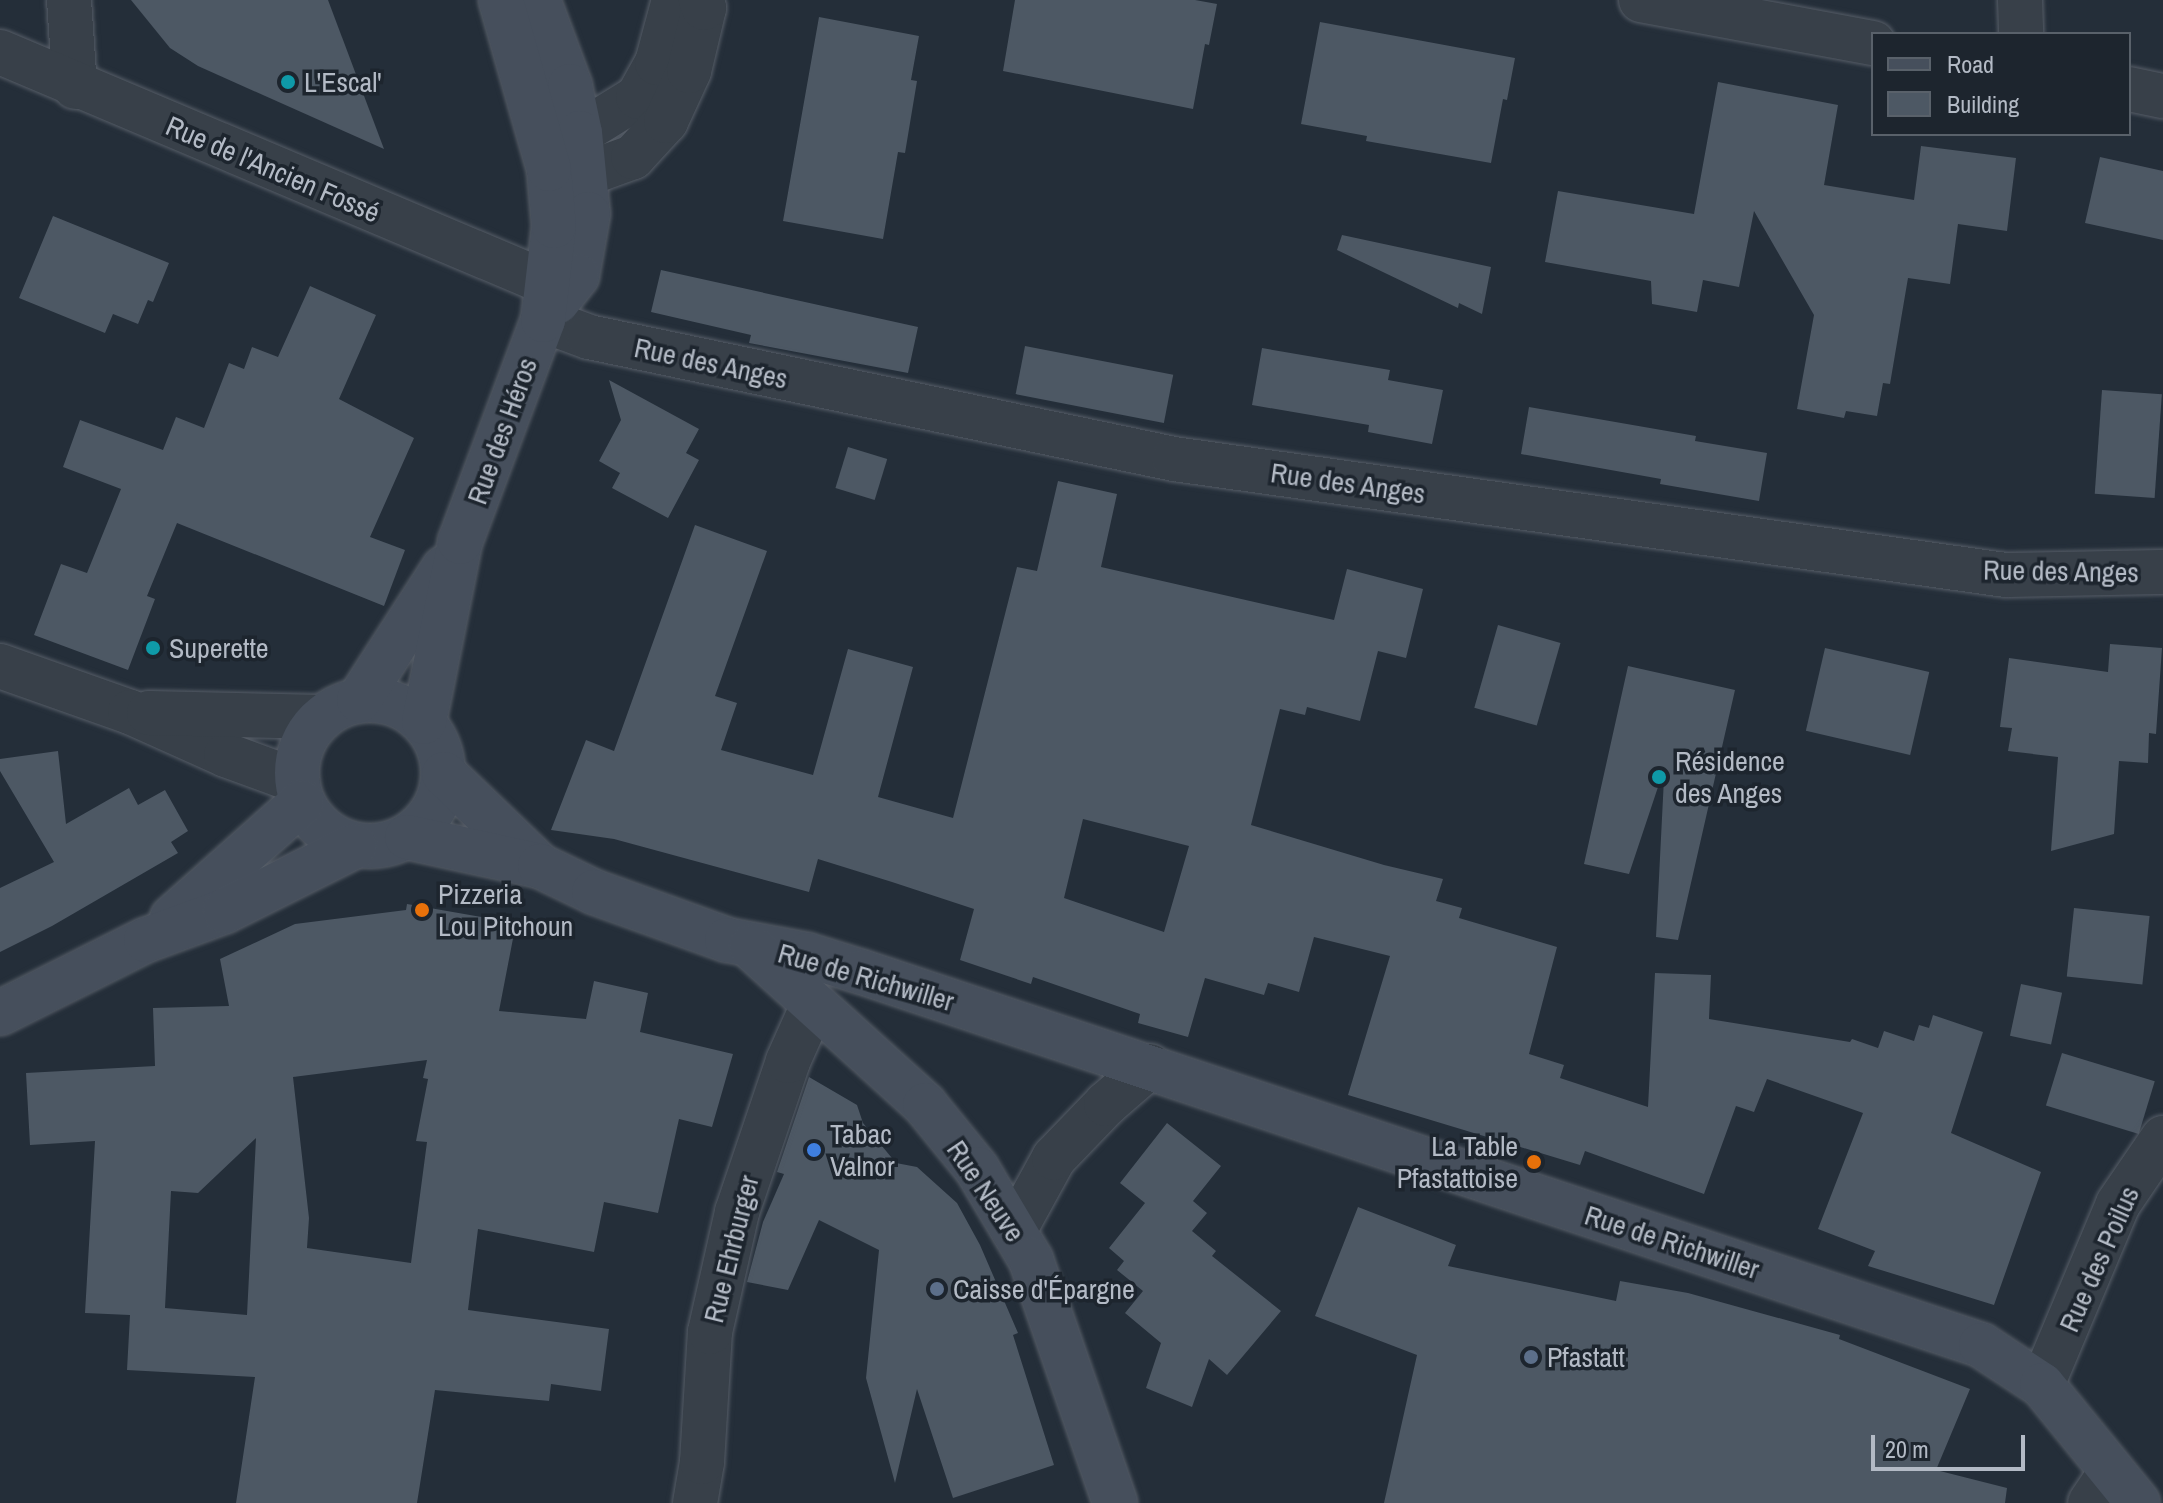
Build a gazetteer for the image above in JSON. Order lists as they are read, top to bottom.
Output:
{
  "streets": {
    "main road": ["Rue des Héros", "Rue de Richwiller", "Rue Neuve"],
    "street": [
      "Rue de l'Ancien Fossé",
      "Rue des Anges",
      "Rue Ehrburger",
      "Rue des Poilus"
    ]
  },
  "crossings": [
    ["Rue de l'Ancien Fossé", "Rue des Anges"],
    ["Rue de l'Ancien Fossé", "Rue des Héros"],
    ["Rue des Anges", "Rue des Héros"],
    ["Rue des Héros", "Rue de Richwiller"],
    ["Rue de Richwiller", "Rue Neuve"],
    ["Rue de Richwiller", "Rue des Poilus"],
    ["Rue Neuve", "Rue Ehrburger"]
  ],
  "places": [
    "L'Escal'",
    "Superette",
    "Résidence des Anges",
    "Pizzeria Lou Pitchoun",
    "Tabac Valnor",
    "La Table Pfastattoise",
    "Caisse d'Épargne",
    "Pfastatt"
  ],
  "legend": ["Road", "Building"],
  "scale_bar": "20 m"
}
